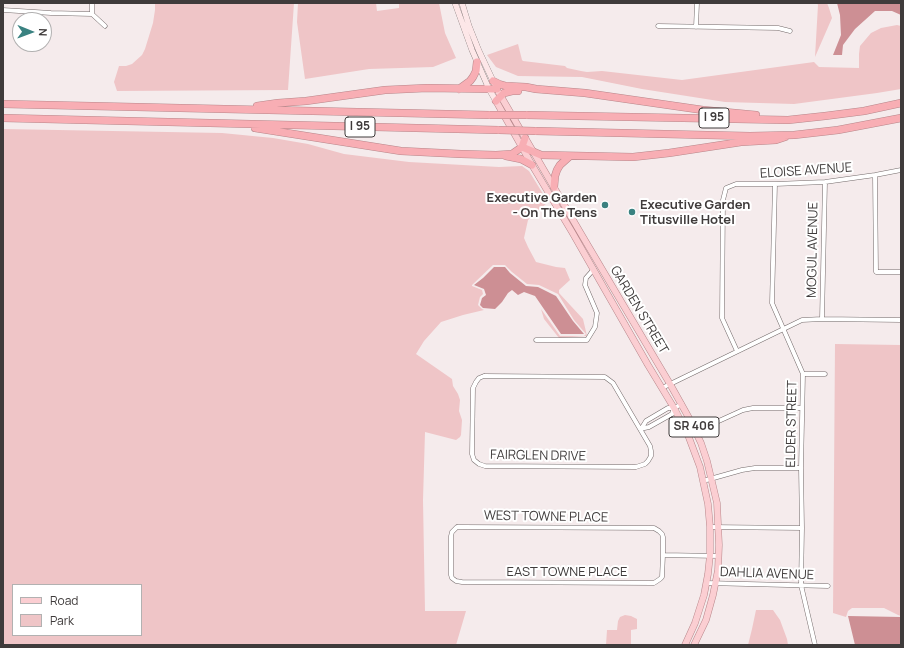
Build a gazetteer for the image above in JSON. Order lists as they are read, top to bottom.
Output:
{
  "streets": {
    "highway": ["I 95"],
    "main road": ["GARDEN STREET", "SR 406"],
    "street": [
      "ELOISE AVENUE",
      "MOGUL AVENUE",
      "ELDER STREET",
      "FAIRGLEN DRIVE",
      "WEST TOWNE PLACE",
      "EAST TOWNE PLACE",
      "DAHLIA AVENUE"
    ]
  },
  "crossings": [
    ["ELOISE AVENUE", "MOGUL AVENUE"],
    ["ELOISE AVENUE", "ELDER STREET"],
    ["GARDEN STREET", "DAHLIA AVENUE"],
    ["ELDER STREET", "DAHLIA AVENUE"],
    ["WEST TOWNE PLACE", "EAST TOWNE PLACE"]
  ],
  "places": ["Executive Garden - On The Tens", "Executive Garden Titusville Hotel"],
  "legend": ["Road", "Park"],
  "north": "right"
}
